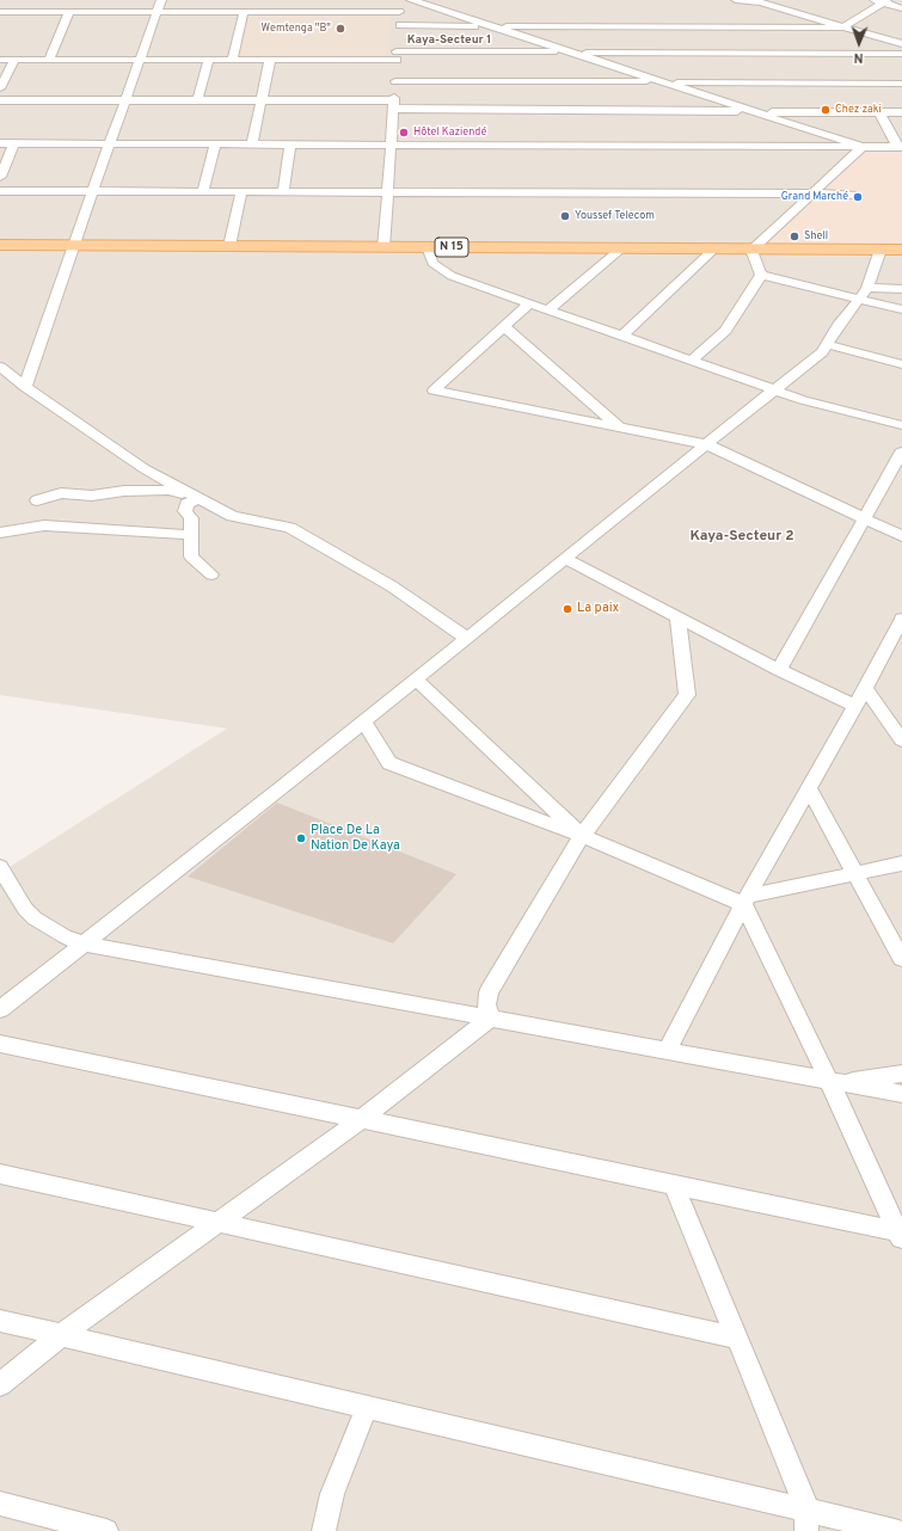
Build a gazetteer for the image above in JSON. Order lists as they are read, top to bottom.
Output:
{
  "streets": {
    "main road": ["N 15"]
  },
  "districts": ["Kaya-Secteur 1", "Kaya-Secteur 2"],
  "places": [
    "Wemtenga \"B\"",
    "Chez zaki",
    "Hôtel Kaziendé",
    "Grand Marché",
    "Youssef Telecom",
    "Shell",
    "La paix",
    "Place De La Nation De Kaya"
  ],
  "north": "bottom"
}
